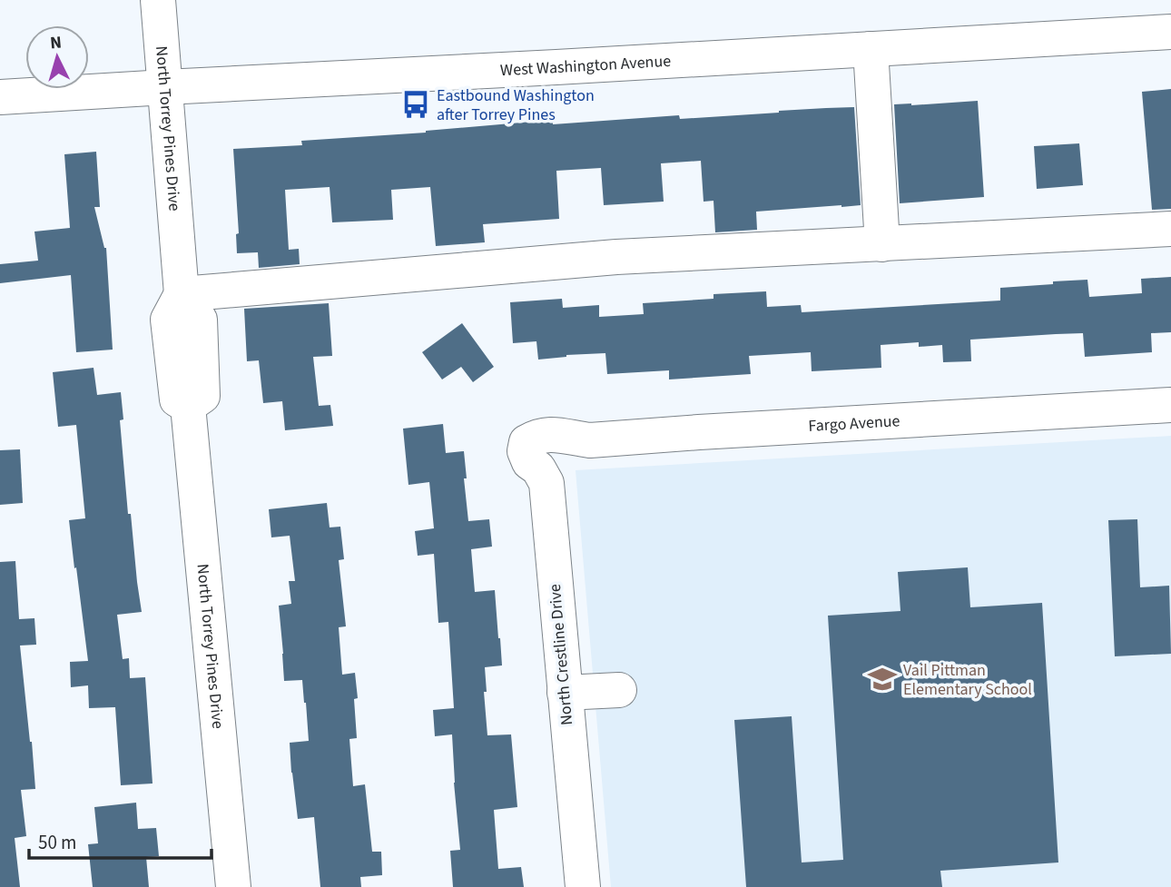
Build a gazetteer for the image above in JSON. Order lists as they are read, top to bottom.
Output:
{
  "streets": {
    "main road": [
      "West Washington Avenue",
      "North Torrey Pines Drive",
      "Fargo Avenue",
      "North Crestline Drive"
    ]
  },
  "crossings": [
    ["West Washington Avenue", "North Torrey Pines Drive"],
    ["Fargo Avenue", "North Crestline Drive"]
  ],
  "places": {
    "bus stop": ["Eastbound Washington after Torrey Pines"],
    "school or university": ["Vail Pittman Elementary School"]
  },
  "scale_bar": "50 m",
  "north": "top"
}
